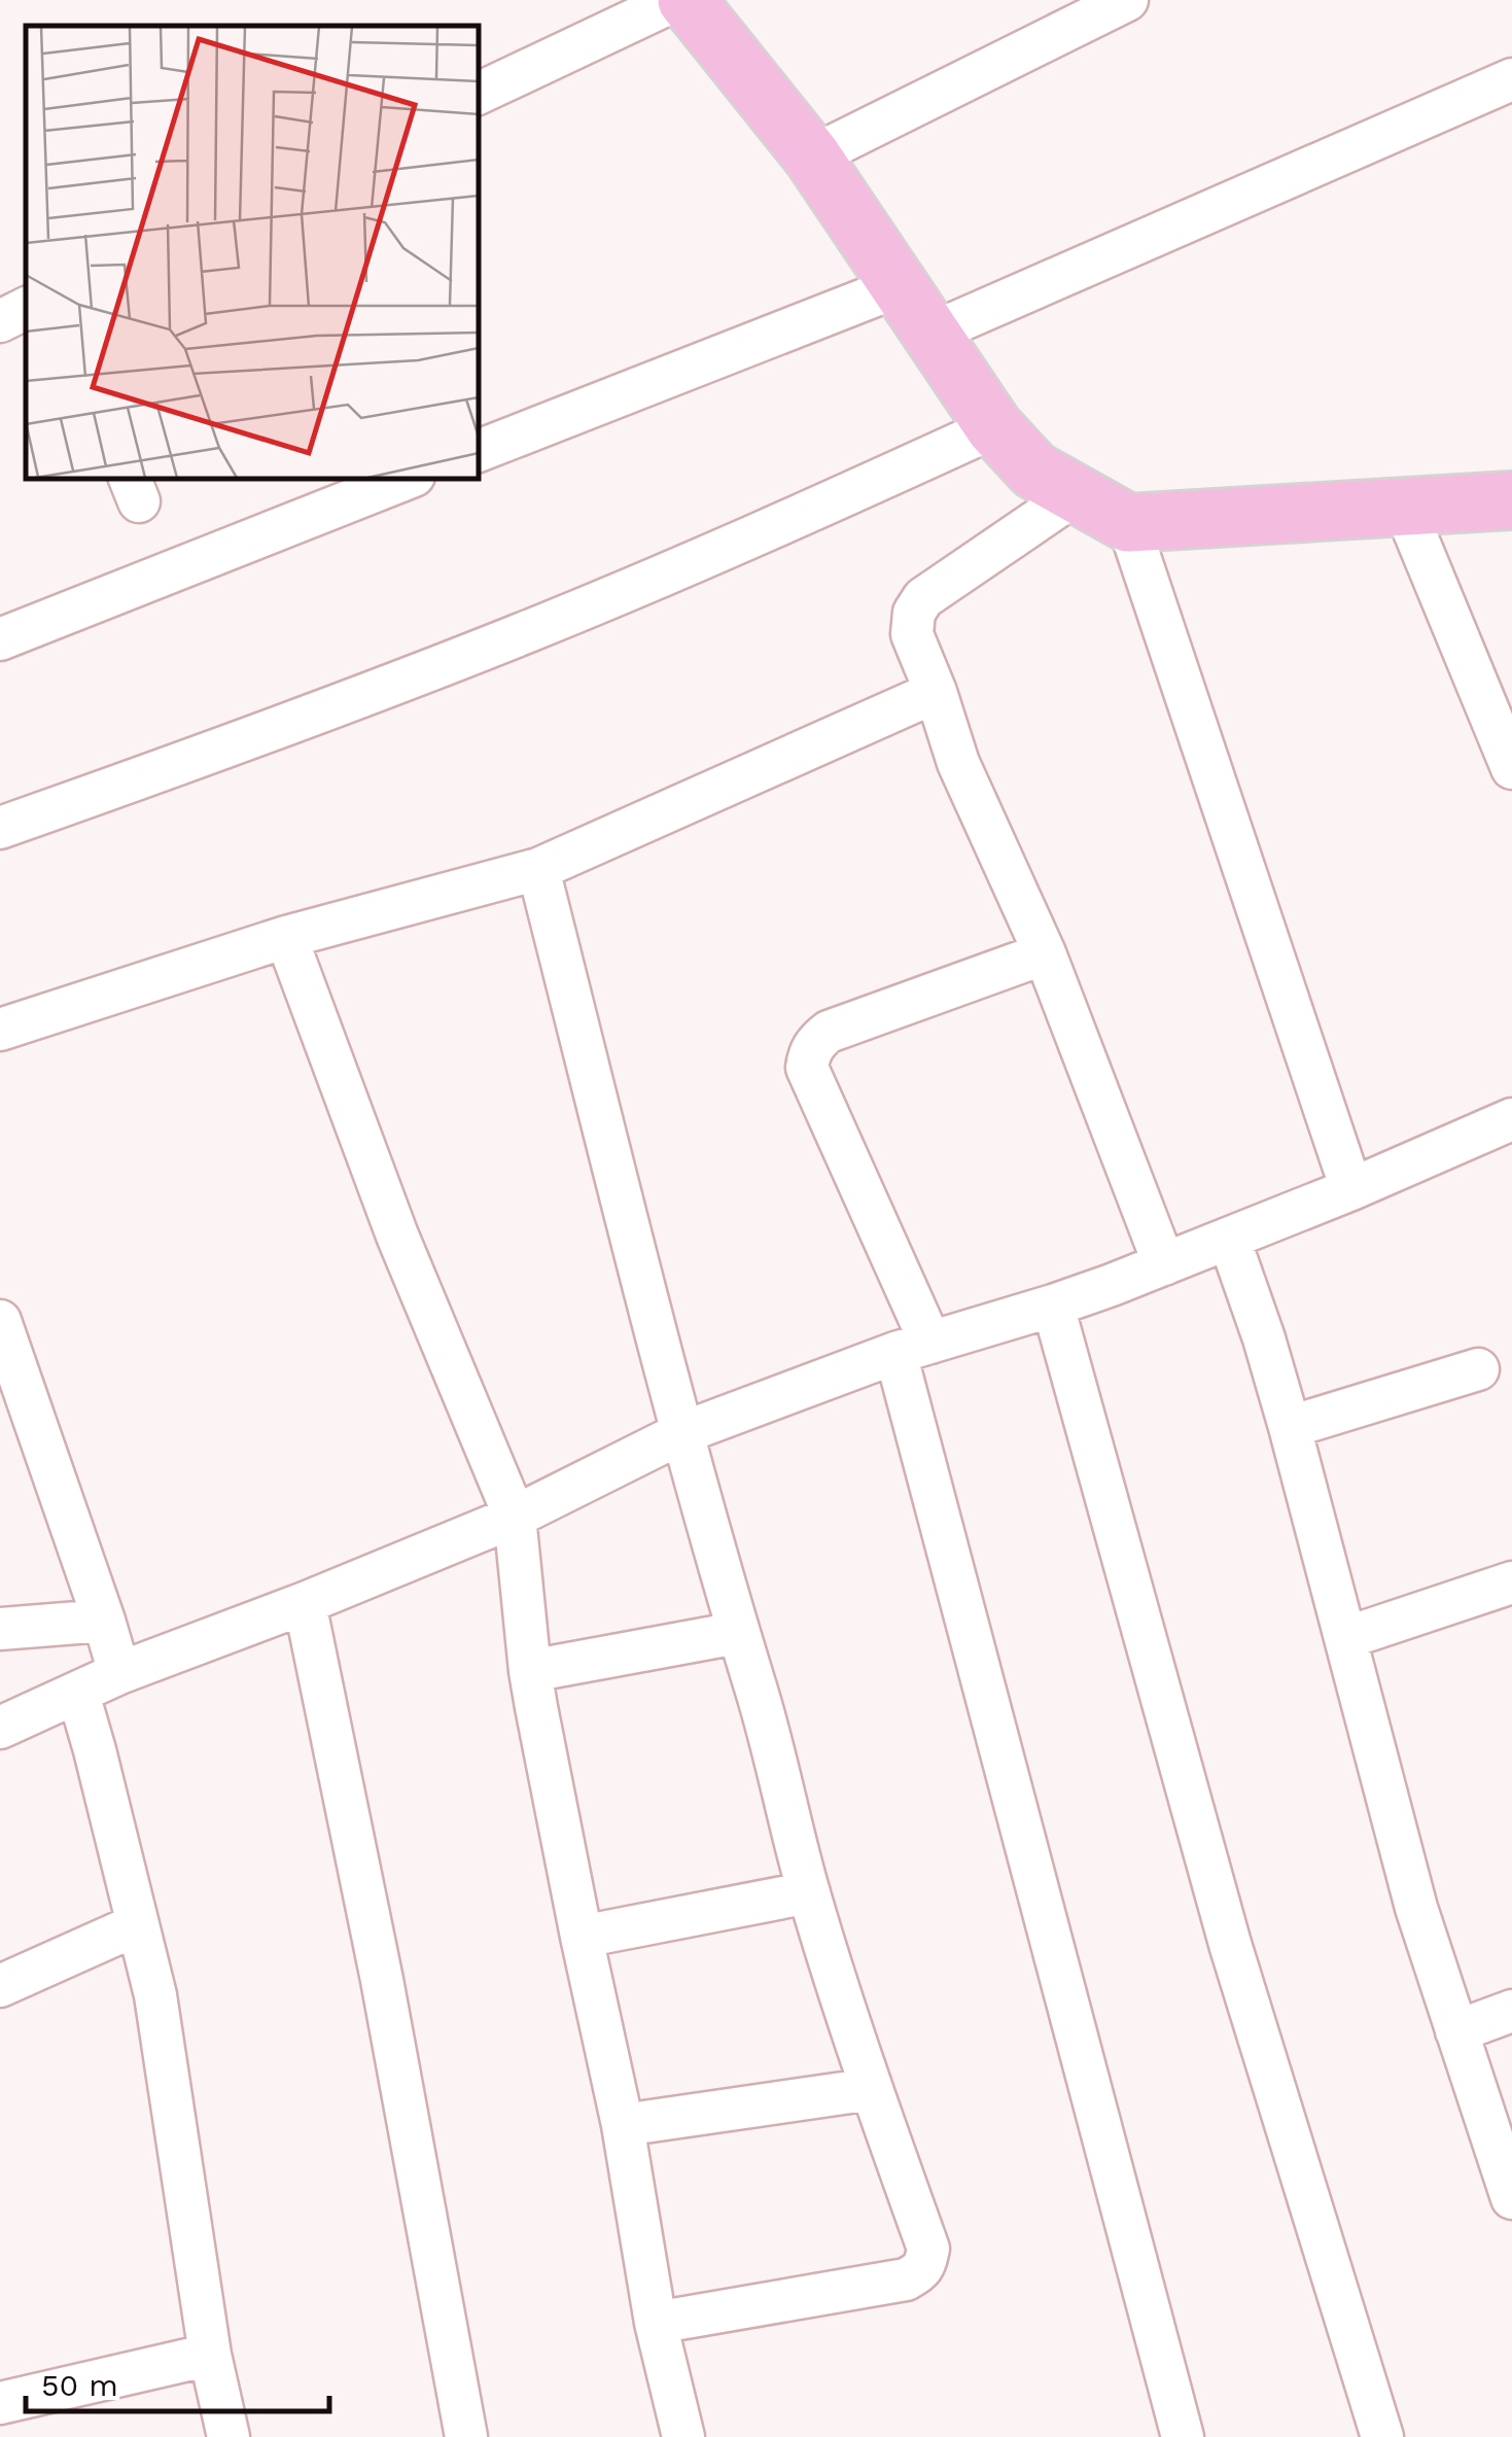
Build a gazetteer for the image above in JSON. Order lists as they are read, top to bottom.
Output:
{
  "scale_bar": "50 m"
}
